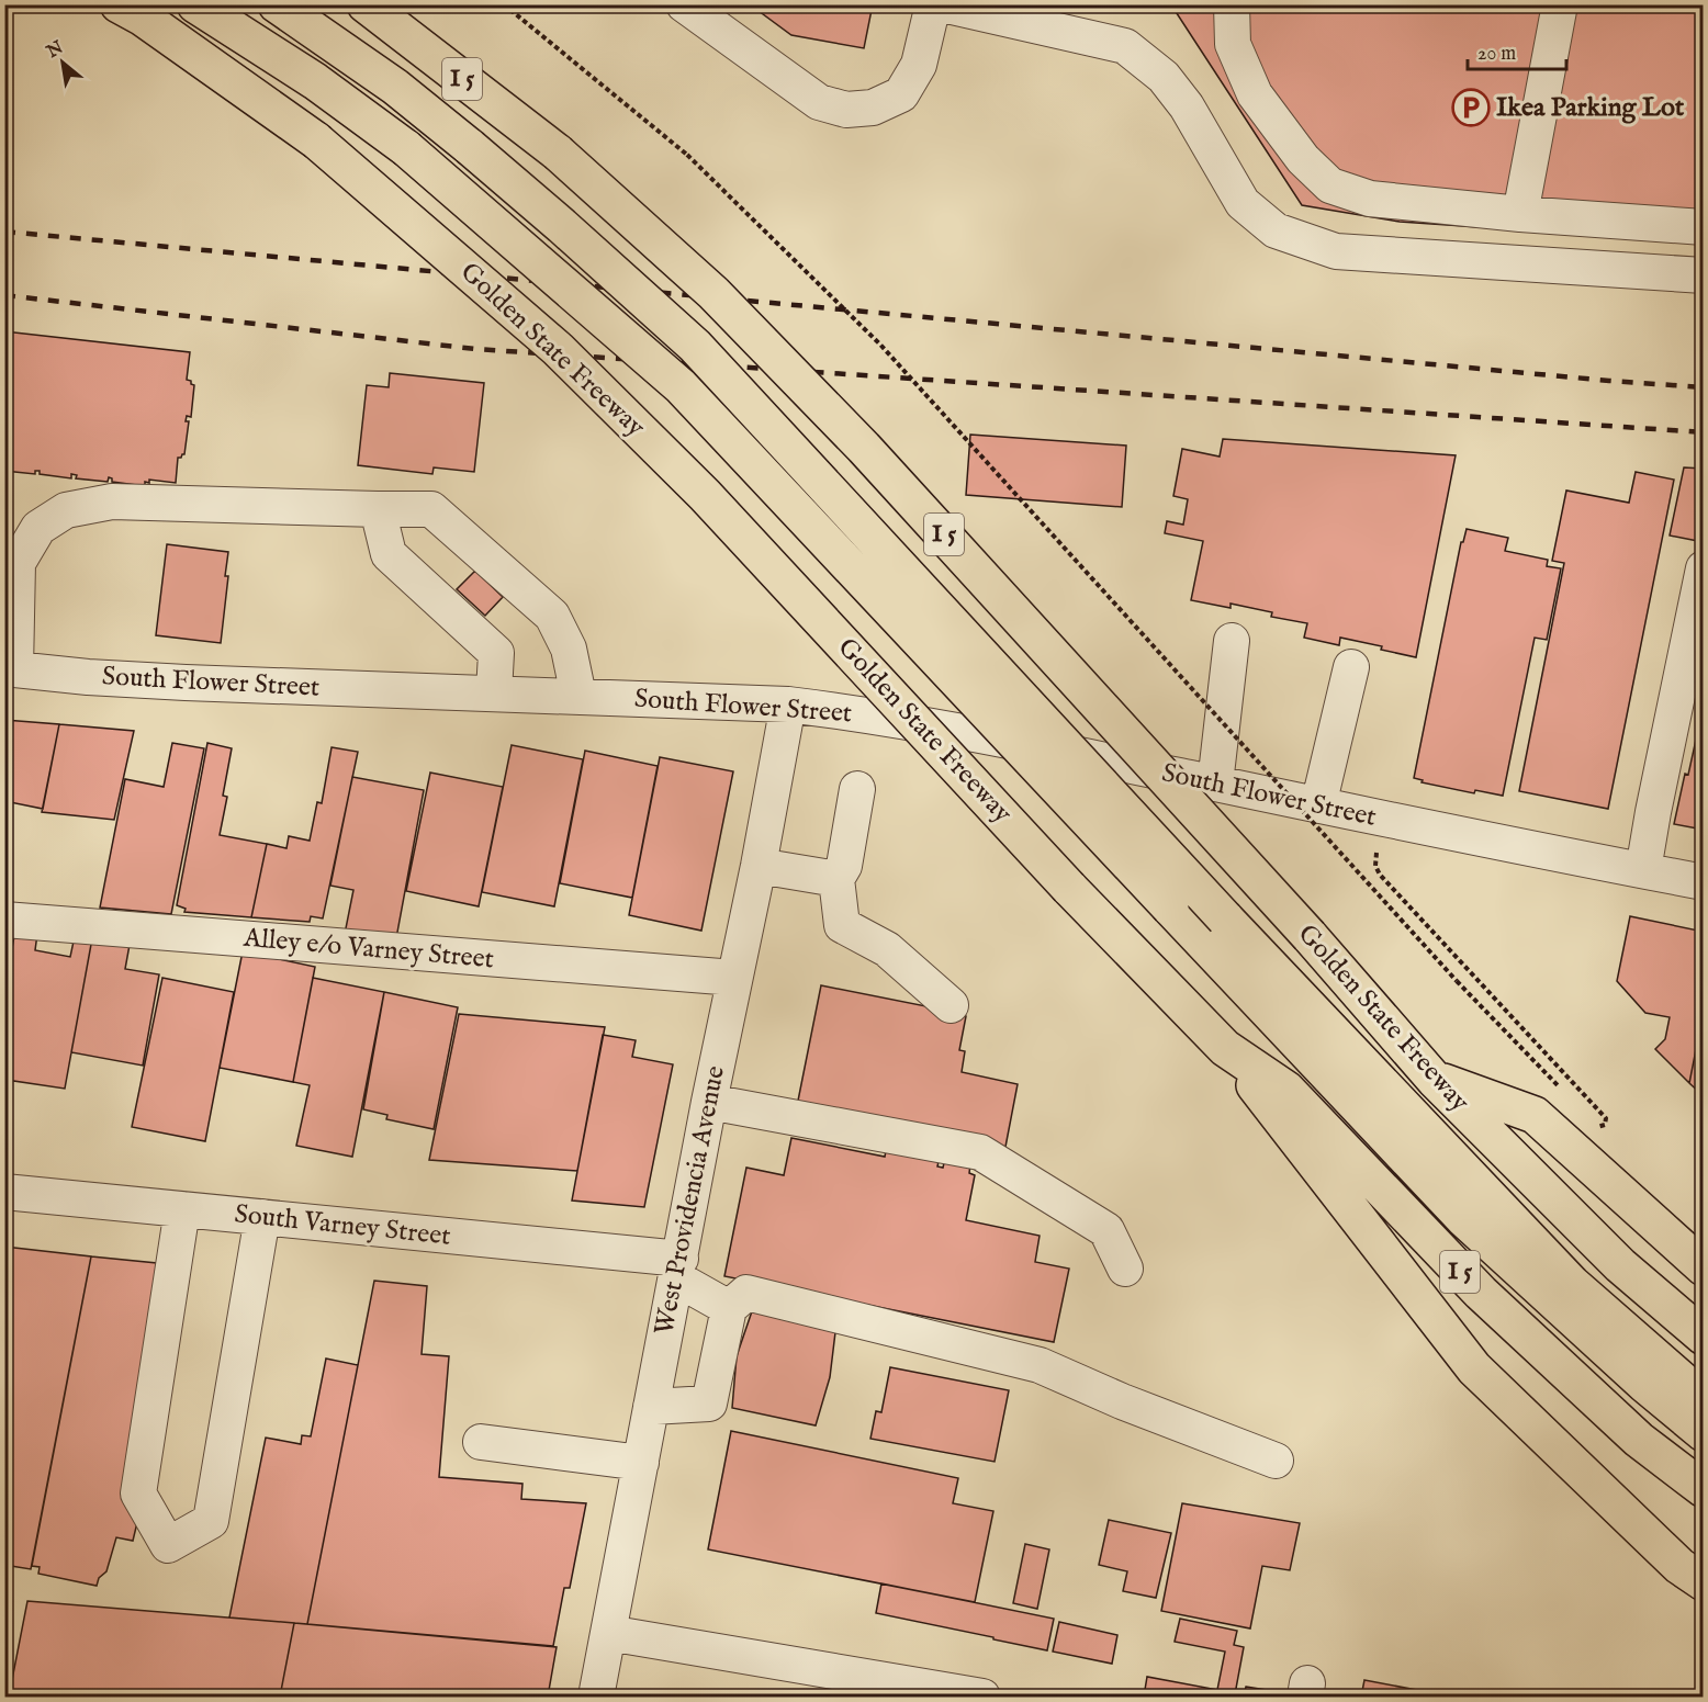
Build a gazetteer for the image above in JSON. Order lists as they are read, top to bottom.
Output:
{
  "streets": {
    "highway": ["I 5", "Golden State Freeway"],
    "street": [
      "South Flower Street",
      "Alley e/o Varney Street",
      "West Providencia Avenue",
      "South Varney Street"
    ]
  },
  "crossings": [
    ["South Flower Street", "West Providencia Avenue"],
    ["Alley e/o Varney Street", "West Providencia Avenue"],
    ["West Providencia Avenue", "South Varney Street"]
  ],
  "places": {
    "parking": ["Ikea Parking Lot"]
  },
  "scale_bar": "20 m",
  "north": "top left"
}
